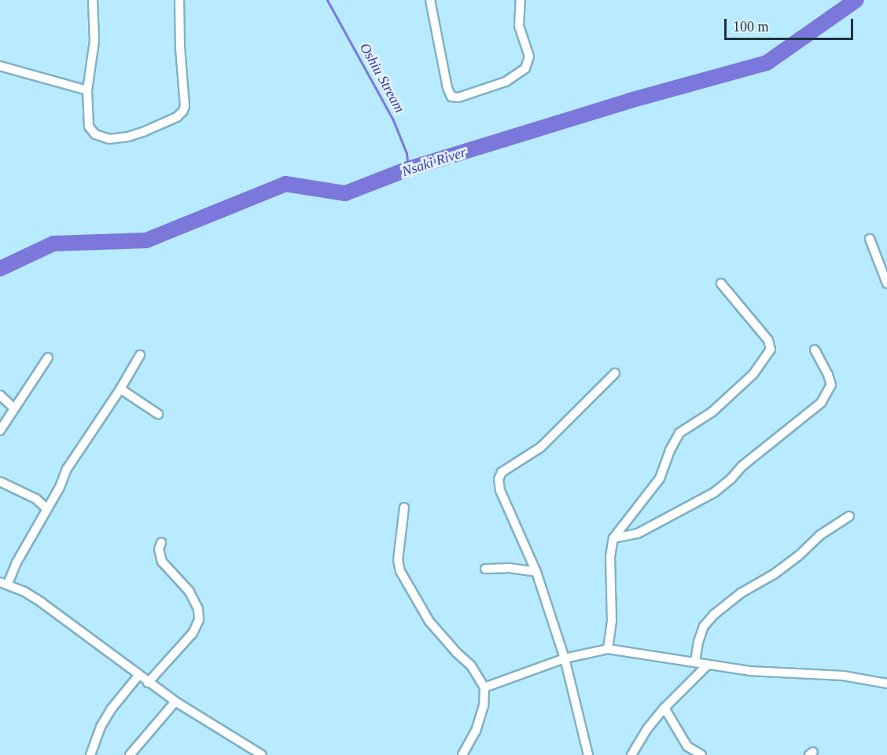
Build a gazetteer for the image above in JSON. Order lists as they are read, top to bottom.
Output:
{
  "water": ["Oshiu Stream", "Nsaki River"],
  "scale_bar": "100 m"
}
